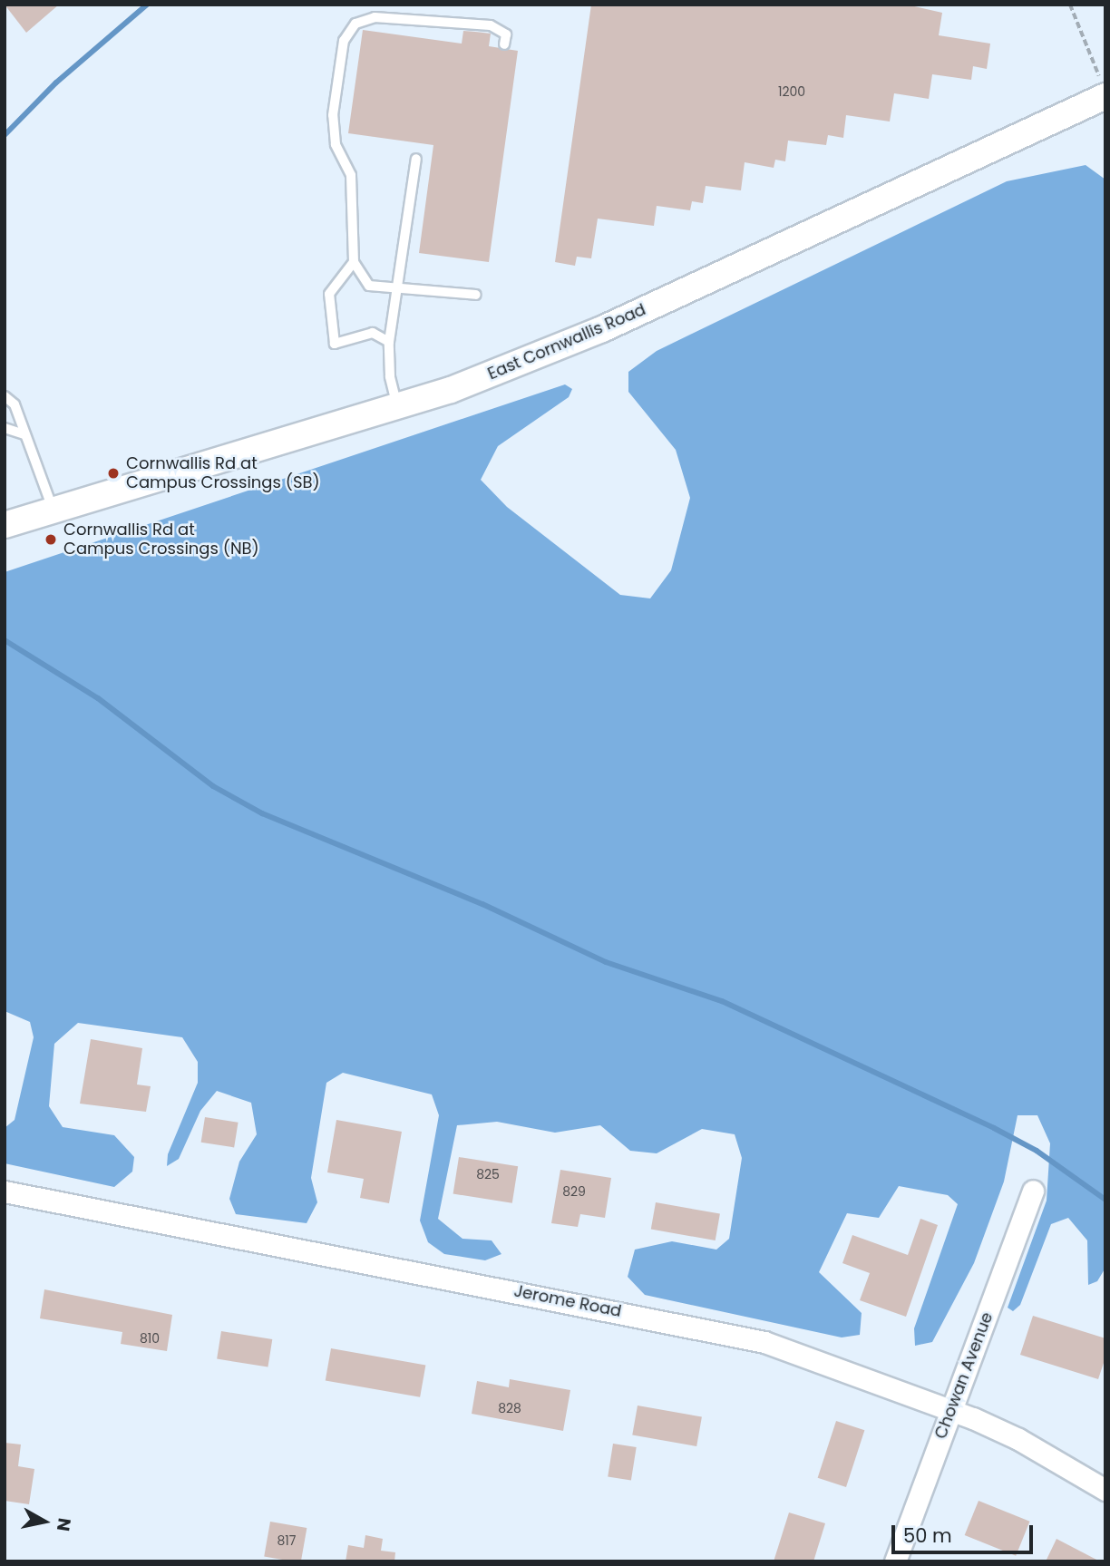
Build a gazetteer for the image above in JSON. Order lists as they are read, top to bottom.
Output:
{
  "streets": {
    "street": ["East Cornwallis Road", "Jerome Road", "Chowan Avenue"]
  },
  "crossings": [
    ["Jerome Road", "Chowan Avenue"]
  ],
  "places": ["Cornwallis Rd at Campus Crossings (SB)", "Cornwallis Rd at Campus Crossings (NB)"],
  "house_numbers": [
    "1200",
    "825",
    "829",
    "810",
    "828",
    "817"
  ],
  "scale_bar": "50 m",
  "north": "right"
}
